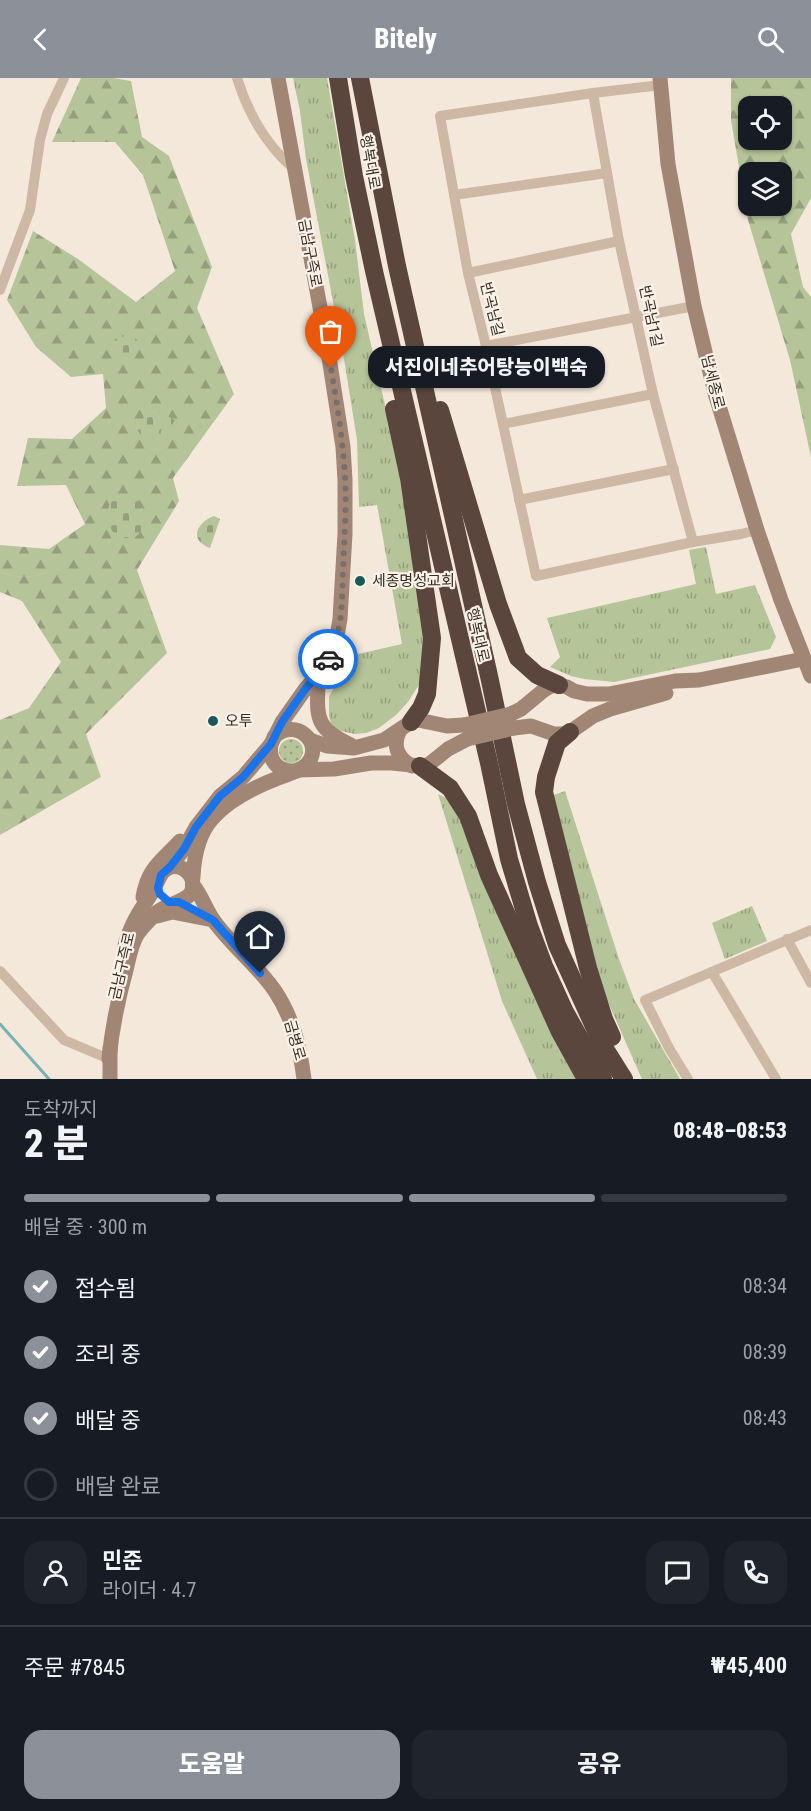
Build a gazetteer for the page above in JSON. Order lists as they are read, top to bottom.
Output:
{
  "streets": {
    "highway": ["행복대로"],
    "street": [
      "금남구즉로",
      "반곡남길",
      "반곡남1길",
      "남세종로",
      "금병로"
    ]
  },
  "crossings": [
    ["반곡남길", "반곡남1길"],
    ["반곡남길", "남세종로"]
  ],
  "places": ["서진이네추어탕능이백숙", "세종명성교회", "오투"],
  "page": {
    "header": "Bitely",
    "bubble": "서진이네추어탕능이백숙",
    "heading": ["2 분", "도착까지", "08:48–08:53"],
    "panel": [
      "민준",
      "라이더 · 4.7",
      "주문 #7845",
      "₩45,400"
    ],
    "bar": "배달 중 · 300 m",
    "list": [
      ["접수됨", "08:34"],
      ["조리 중", "08:39"],
      ["배달 중", "08:43"],
      "배달 완료"
    ],
    "buttons": ["도움말", "공유"]
  }
}
